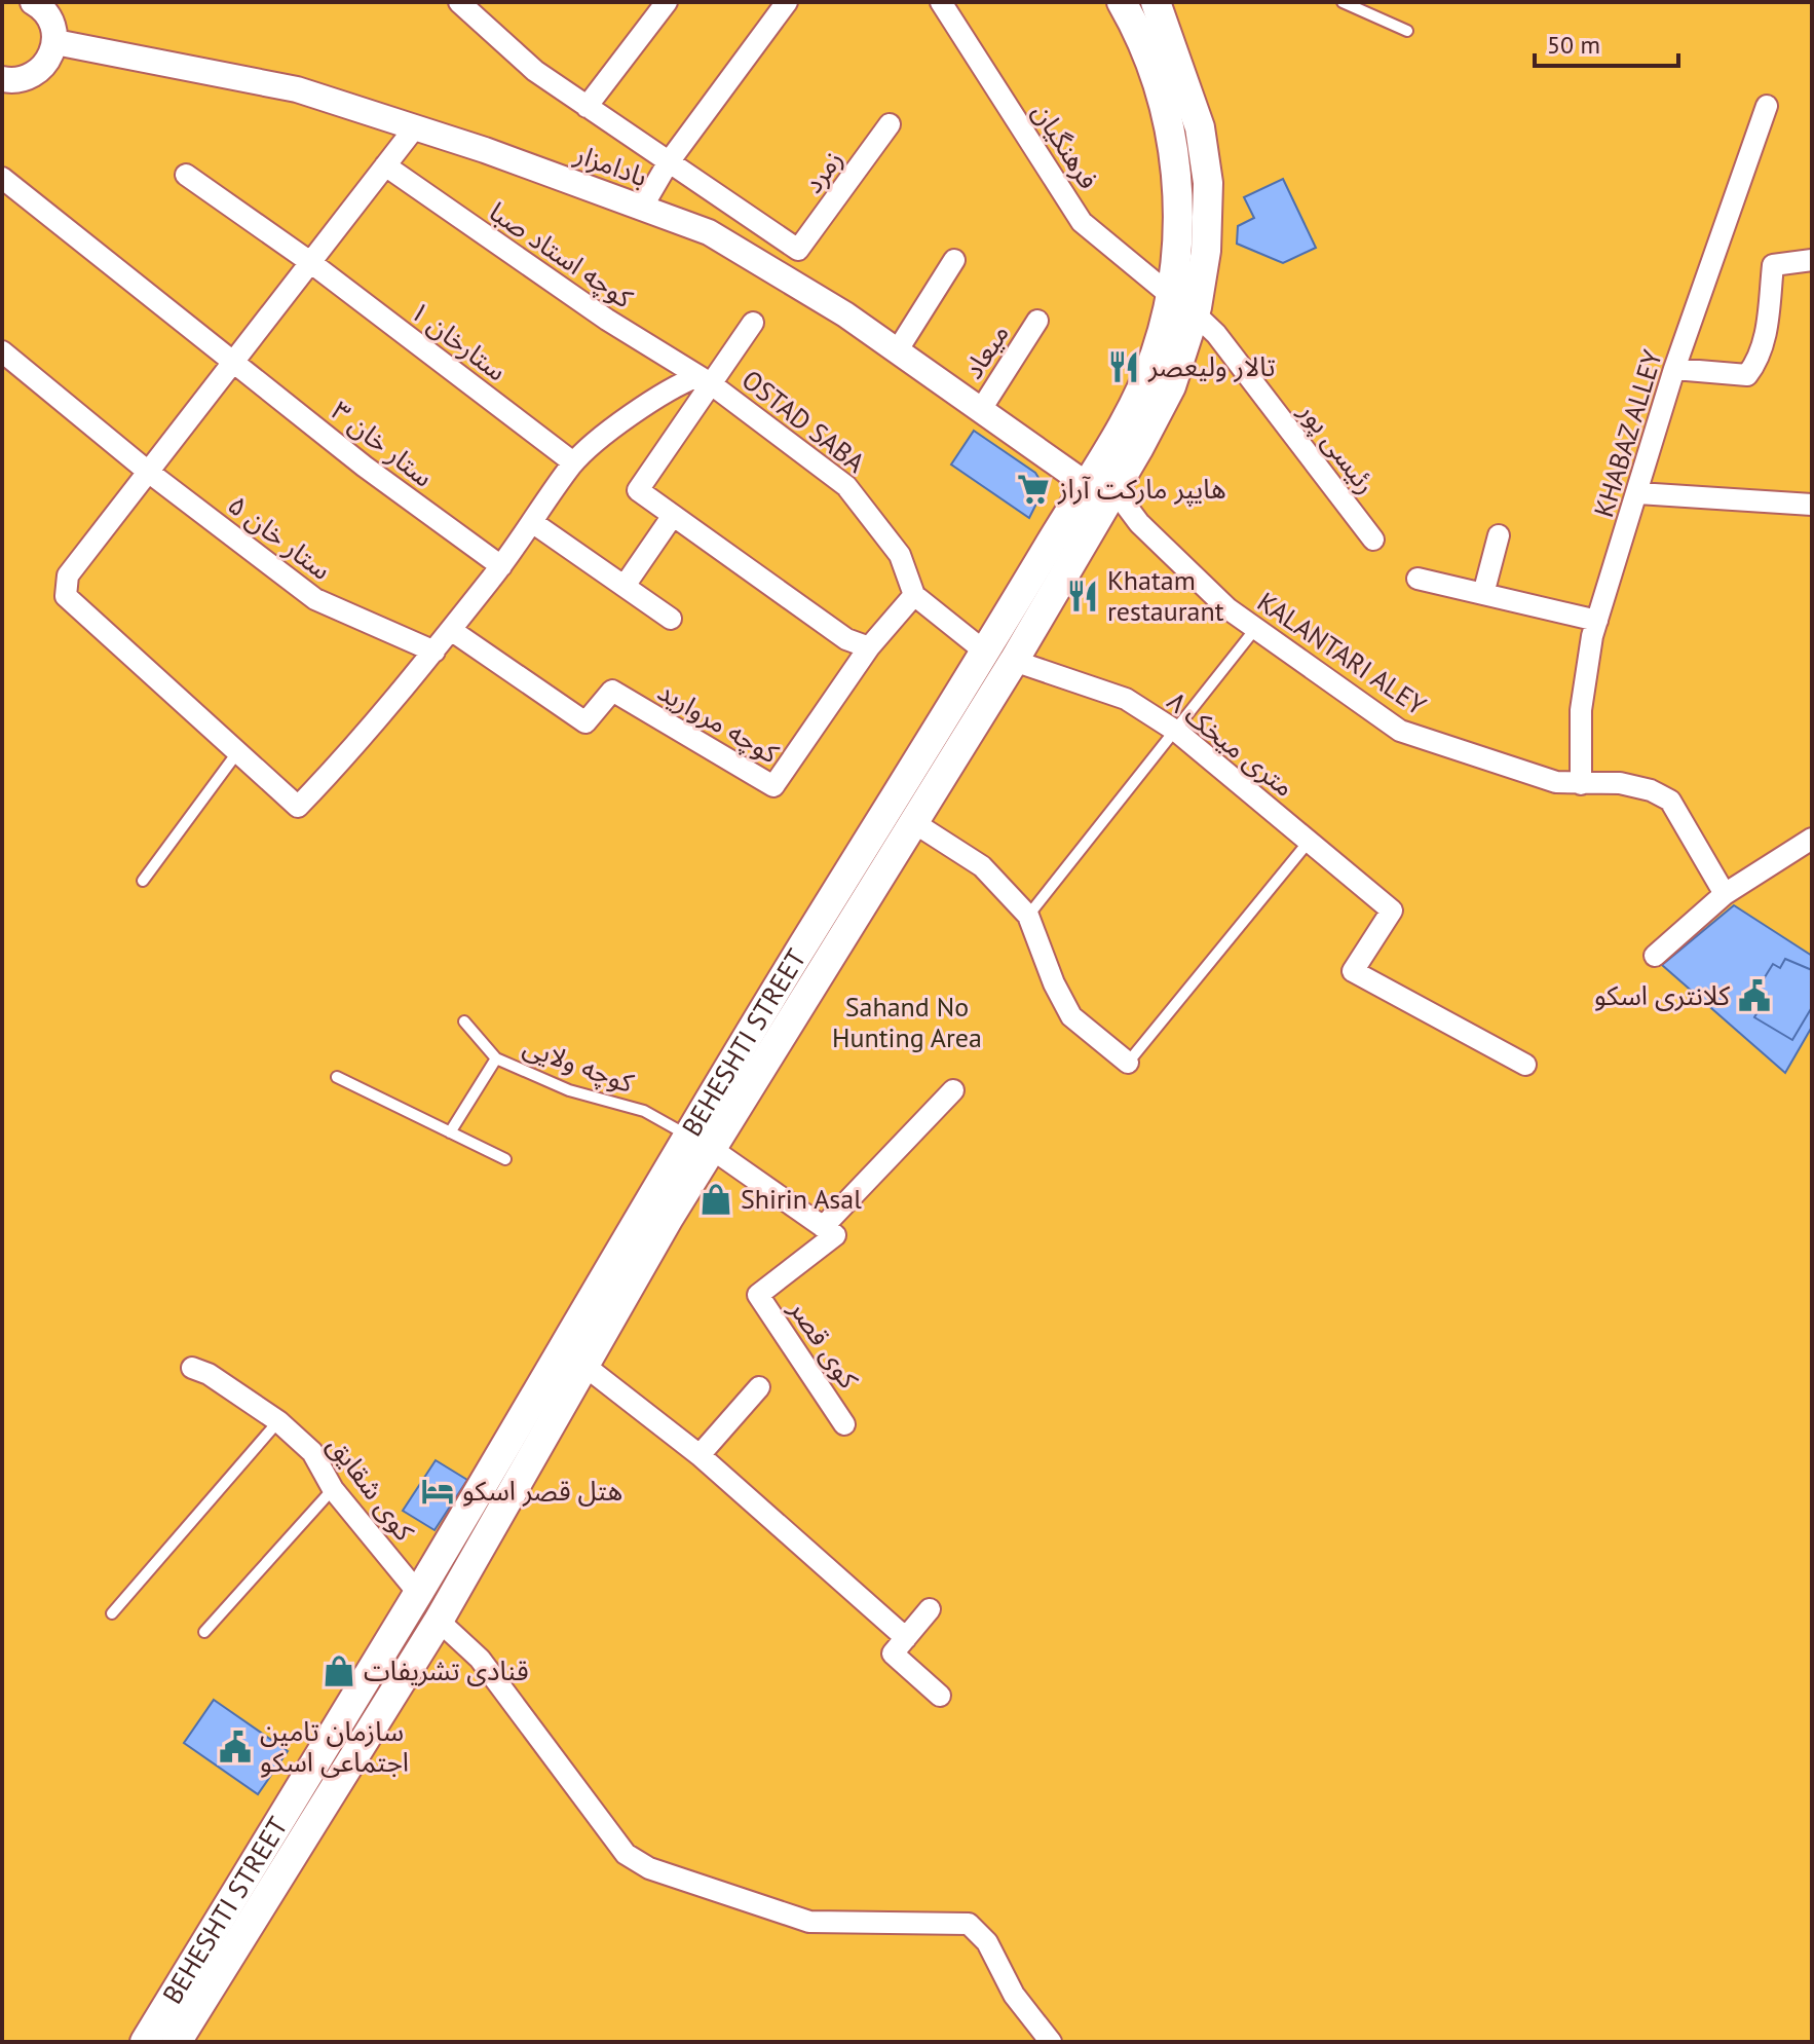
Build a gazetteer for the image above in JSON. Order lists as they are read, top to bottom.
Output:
{
  "streets": {
    "main road": ["BEHESHTI STREET"],
    "street": [
      "فرهنگیان",
      "بادامزار",
      "زمرد",
      "کوچه استاد صبا",
      "ستارخان ۱",
      "میعاد",
      "OSTAD SABA",
      "KHABAZ ALLEY",
      "ستار خان ۳",
      "رئیسی پور",
      "ستار خان ۵",
      "KALANTARI ALEY",
      "کوچه مروارید",
      "۸ متری میخک",
      "کوی قصر",
      "کوی شقایق"
    ],
    "lane": ["کوچه ولایی"]
  },
  "crossings": [
    ["فرهنگیان", "BEHESHTI STREET"],
    ["بادامزار", "میعاد"],
    ["بادامزار", "KALANTARI ALEY"],
    ["بادامزار", "BEHESHTI STREET"],
    ["کوچه استاد صبا", "OSTAD SABA"],
    ["KHABAZ ALLEY", "KALANTARI ALEY"],
    ["رئیسی پور", "BEHESHTI STREET"],
    ["KALANTARI ALEY", "BEHESHTI STREET"],
    ["۸ متری میخک", "BEHESHTI STREET"],
    ["BEHESHTI STREET", "کوچه ولایی"],
    ["BEHESHTI STREET", "کوی شقایق"]
  ],
  "parks": ["Sahand No Hunting Area"],
  "places": {
    "restaurant": ["تالار ولیعصر", "Khatam restaurant"],
    "supermarket": ["هایپر مارکت آراز"],
    "public building": ["کلانتری اسکو", "سازمان تامین اجتماعی اسکو"],
    "shop": ["Shirin Asal", "قنادی تشریفات"],
    "hotel": ["هتل قصر اسکو"]
  },
  "scale_bar": "50 m"
}
